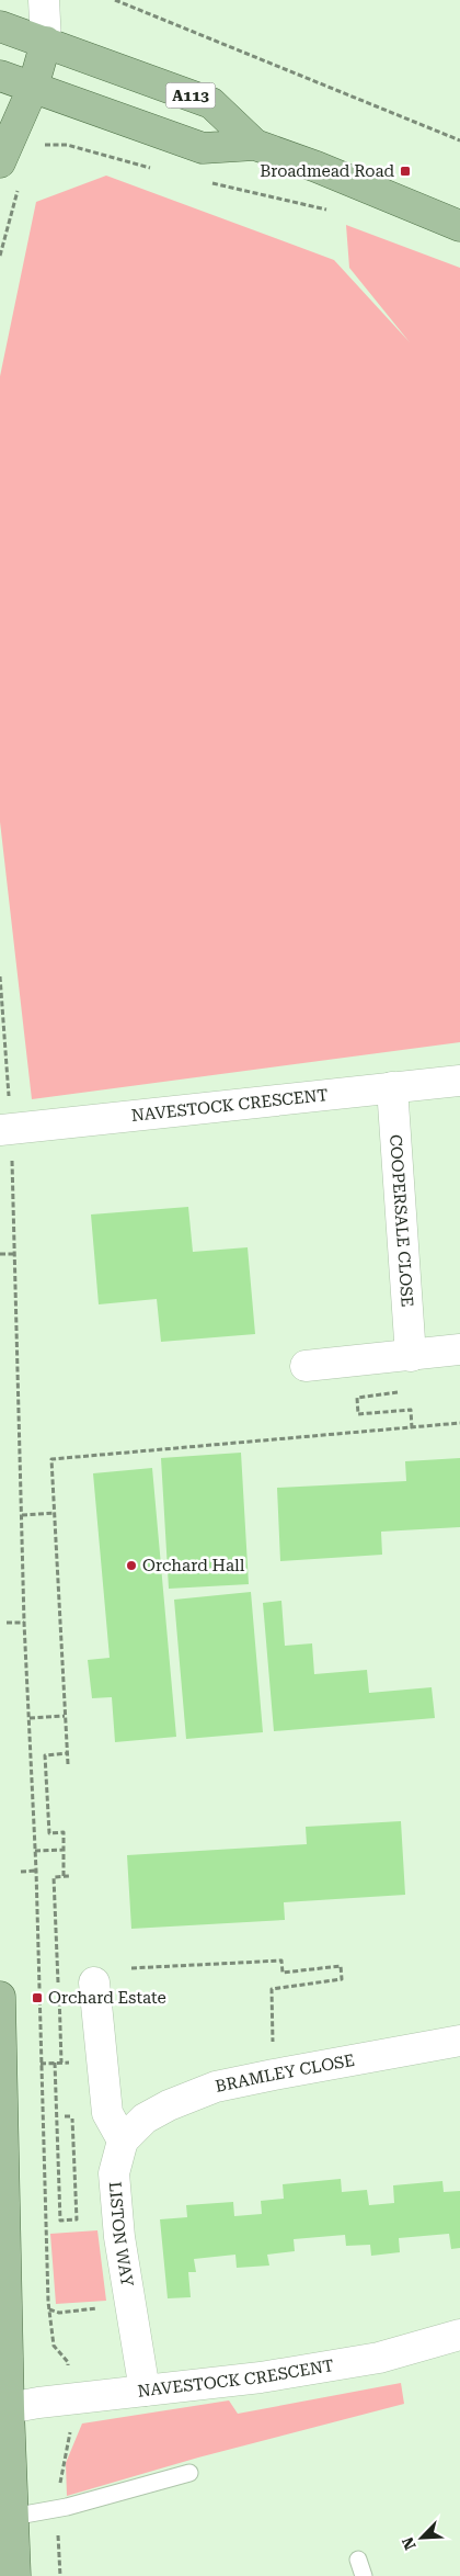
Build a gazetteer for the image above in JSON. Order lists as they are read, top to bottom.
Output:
{
  "streets": {
    "main road": ["A113"],
    "street": [
      "NAVESTOCK CRESCENT",
      "COOPERSALE CLOSE",
      "BRAMLEY CLOSE",
      "LISTON WAY"
    ]
  },
  "crossings": [
    ["NAVESTOCK CRESCENT", "COOPERSALE CLOSE"],
    ["NAVESTOCK CRESCENT", "LISTON WAY"],
    ["BRAMLEY CLOSE", "LISTON WAY"]
  ],
  "places": {
    "transit": ["Broadmead Road", "Orchard Estate"],
    "other": ["Orchard Hall"]
  },
  "north": "bottom left"
}
